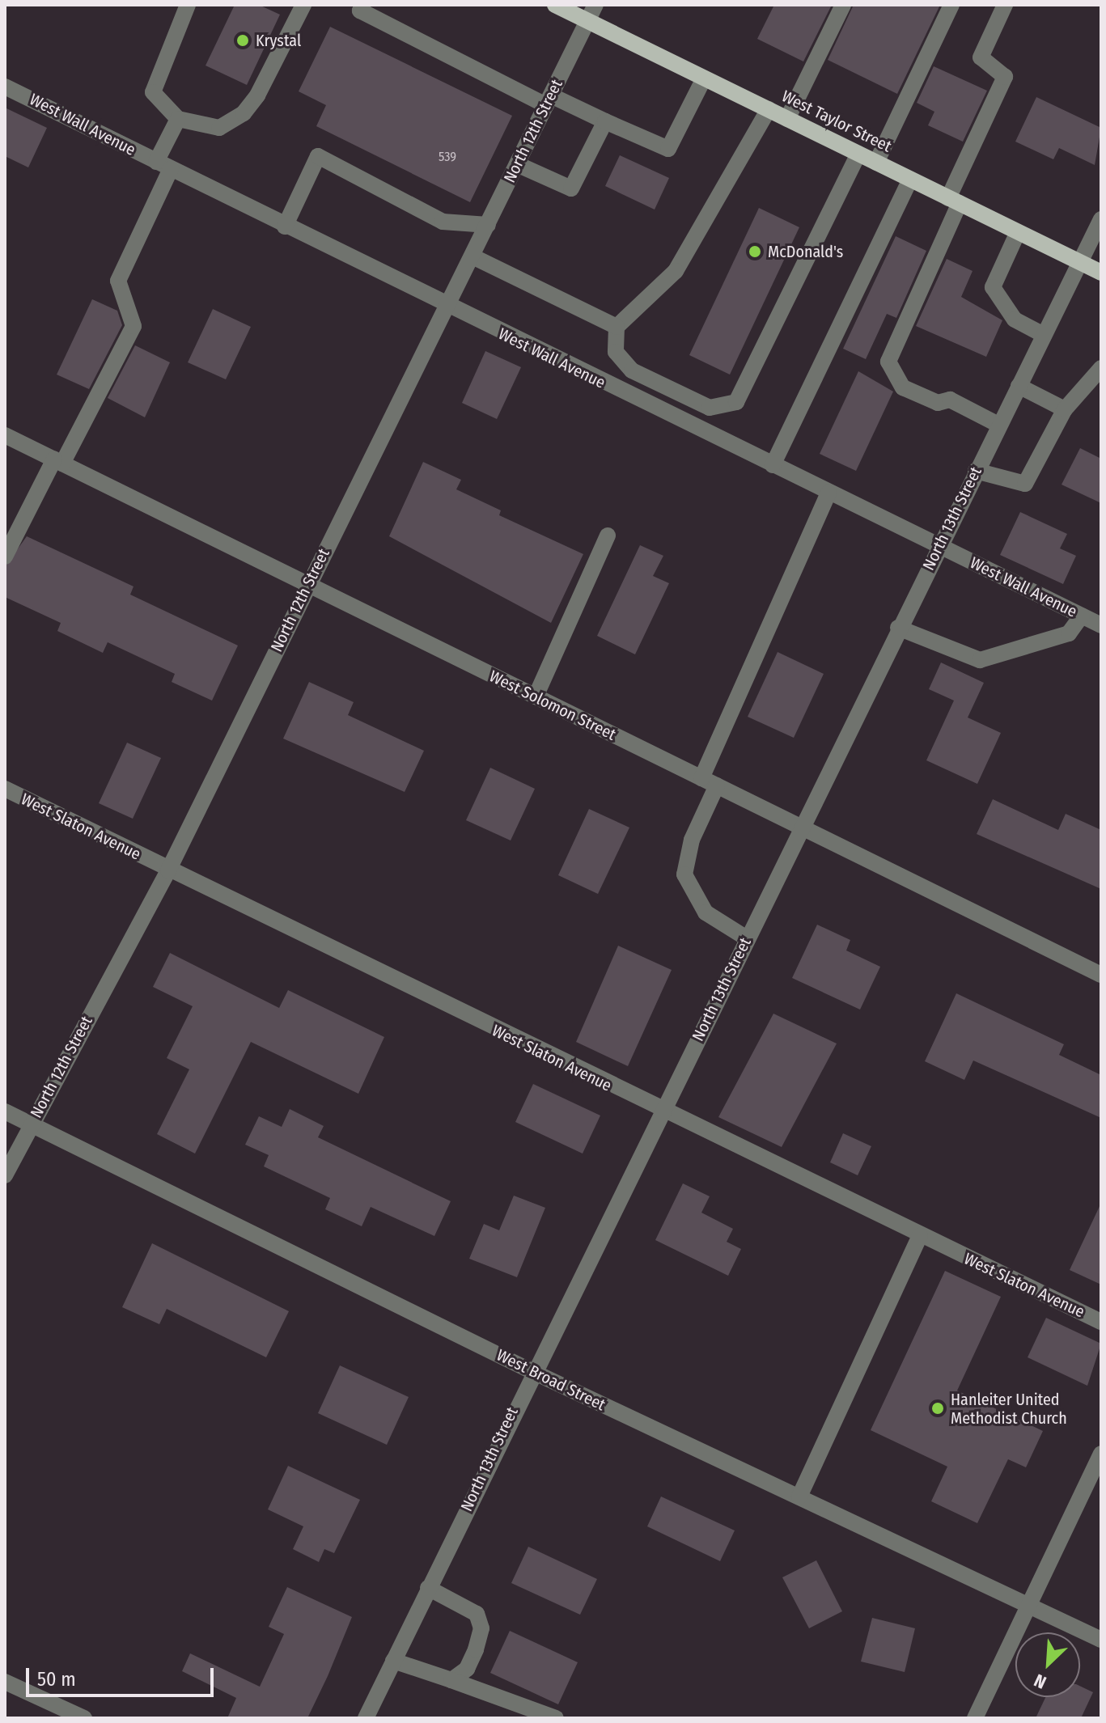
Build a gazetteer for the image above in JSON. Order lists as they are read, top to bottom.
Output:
{
  "streets": {
    "main road": ["West Taylor Street"],
    "street": [
      "West Wall Avenue",
      "North 12th Street",
      "North 13th Street",
      "West Solomon Street",
      "West Slaton Avenue",
      "West Broad Street"
    ]
  },
  "crossings": [
    ["West Taylor Street", "North 12th Street"],
    ["West Taylor Street", "North 13th Street"],
    ["West Wall Avenue", "North 12th Street"],
    ["West Wall Avenue", "North 13th Street"],
    ["North 12th Street", "West Solomon Street"],
    ["North 12th Street", "West Slaton Avenue"],
    ["North 12th Street", "West Broad Street"],
    ["North 13th Street", "West Solomon Street"],
    ["North 13th Street", "West Slaton Avenue"],
    ["North 13th Street", "West Broad Street"]
  ],
  "places": ["Krystal", "McDonald's", "Hanleiter United Methodist Church"],
  "house_numbers": ["539"],
  "scale_bar": "50 m",
  "north": "bottom left"
}
